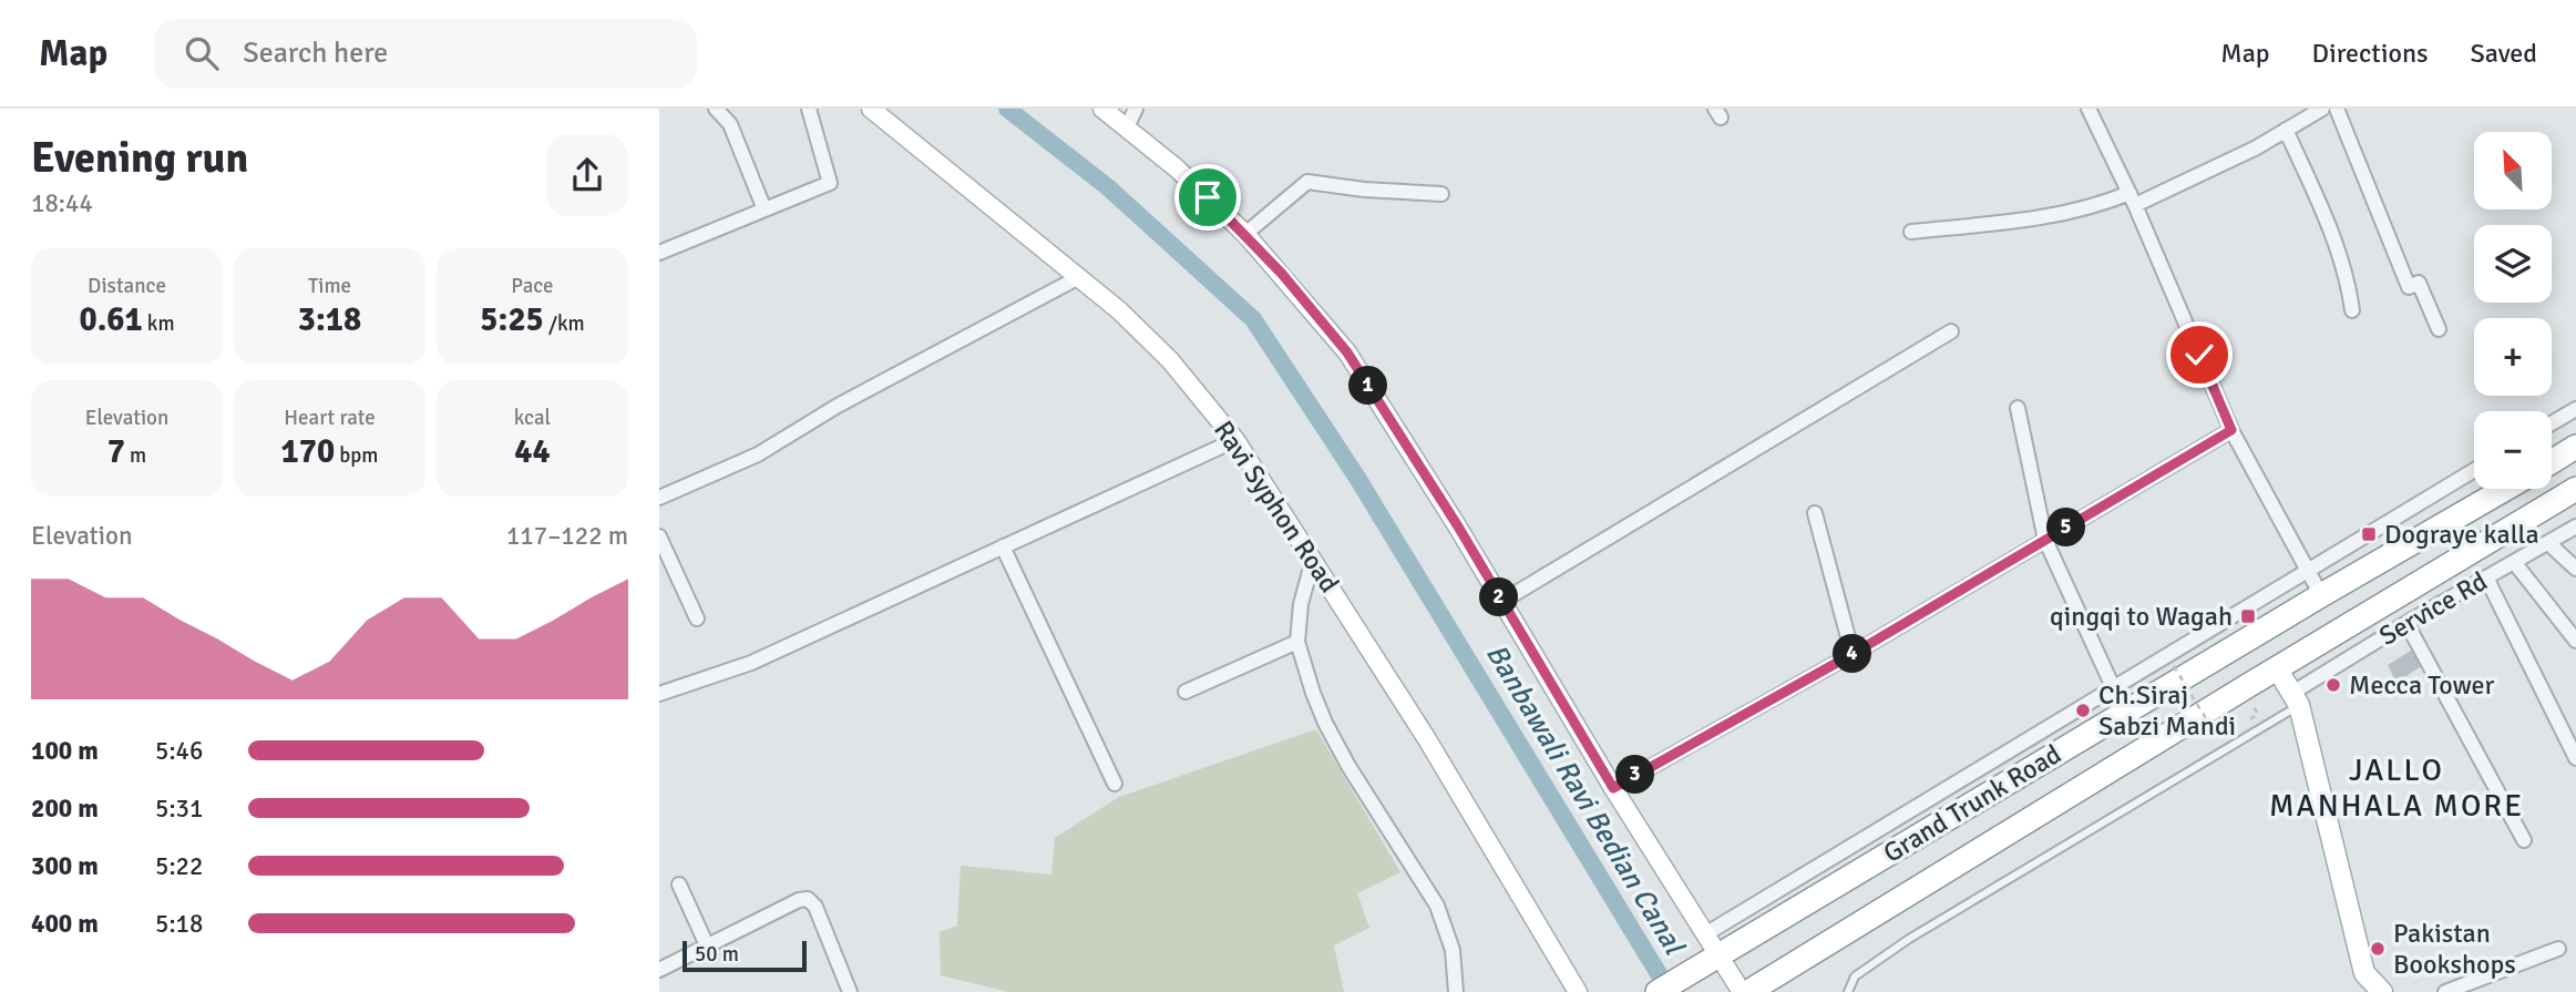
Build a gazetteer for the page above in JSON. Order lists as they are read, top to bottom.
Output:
{
  "streets": {
    "highway": ["Grand Trunk Road"],
    "street": ["Ravi Syphon Road", "Service Rd"]
  },
  "districts": ["JALLO MANHALA MORE"],
  "water": ["Banbawali Ravi Bedian Canal"],
  "places": {
    "transit": ["Dograye kalla", "qingqi to Wagah"],
    "other": ["Mecca Tower", "Ch.Siraj Sabzi Mandi", "Pakistan Bookshops"]
  },
  "scale_bar": "50 m",
  "north": "top left",
  "page": {
    "header": "Map",
    "search": "Search here",
    "nav": ["Map", "Directions", "Saved"],
    "heading": ["Evening run", "18:44"],
    "map_buttons": ["+", "−"],
    "stats": [
      ["Distance", "0.61 km"],
      ["Time", "3:18"],
      ["Pace", "5:25 /km"],
      ["Elevation", "7 m"],
      ["Heart rate", "170 bpm"],
      ["kcal", "44"]
    ],
    "pins": [
      "1",
      "5",
      "2",
      "4",
      "3"
    ],
    "chart": ["Elevation", "117–122 m"],
    "list": [
      {
        "name": "100 m",
        "note": "5:46"
      },
      {
        "name": "200 m",
        "note": "5:31"
      },
      {
        "name": "300 m",
        "note": "5:22"
      },
      {
        "name": "400 m",
        "note": "5:18"
      }
    ],
    "scale": "50 m"
  }
}
